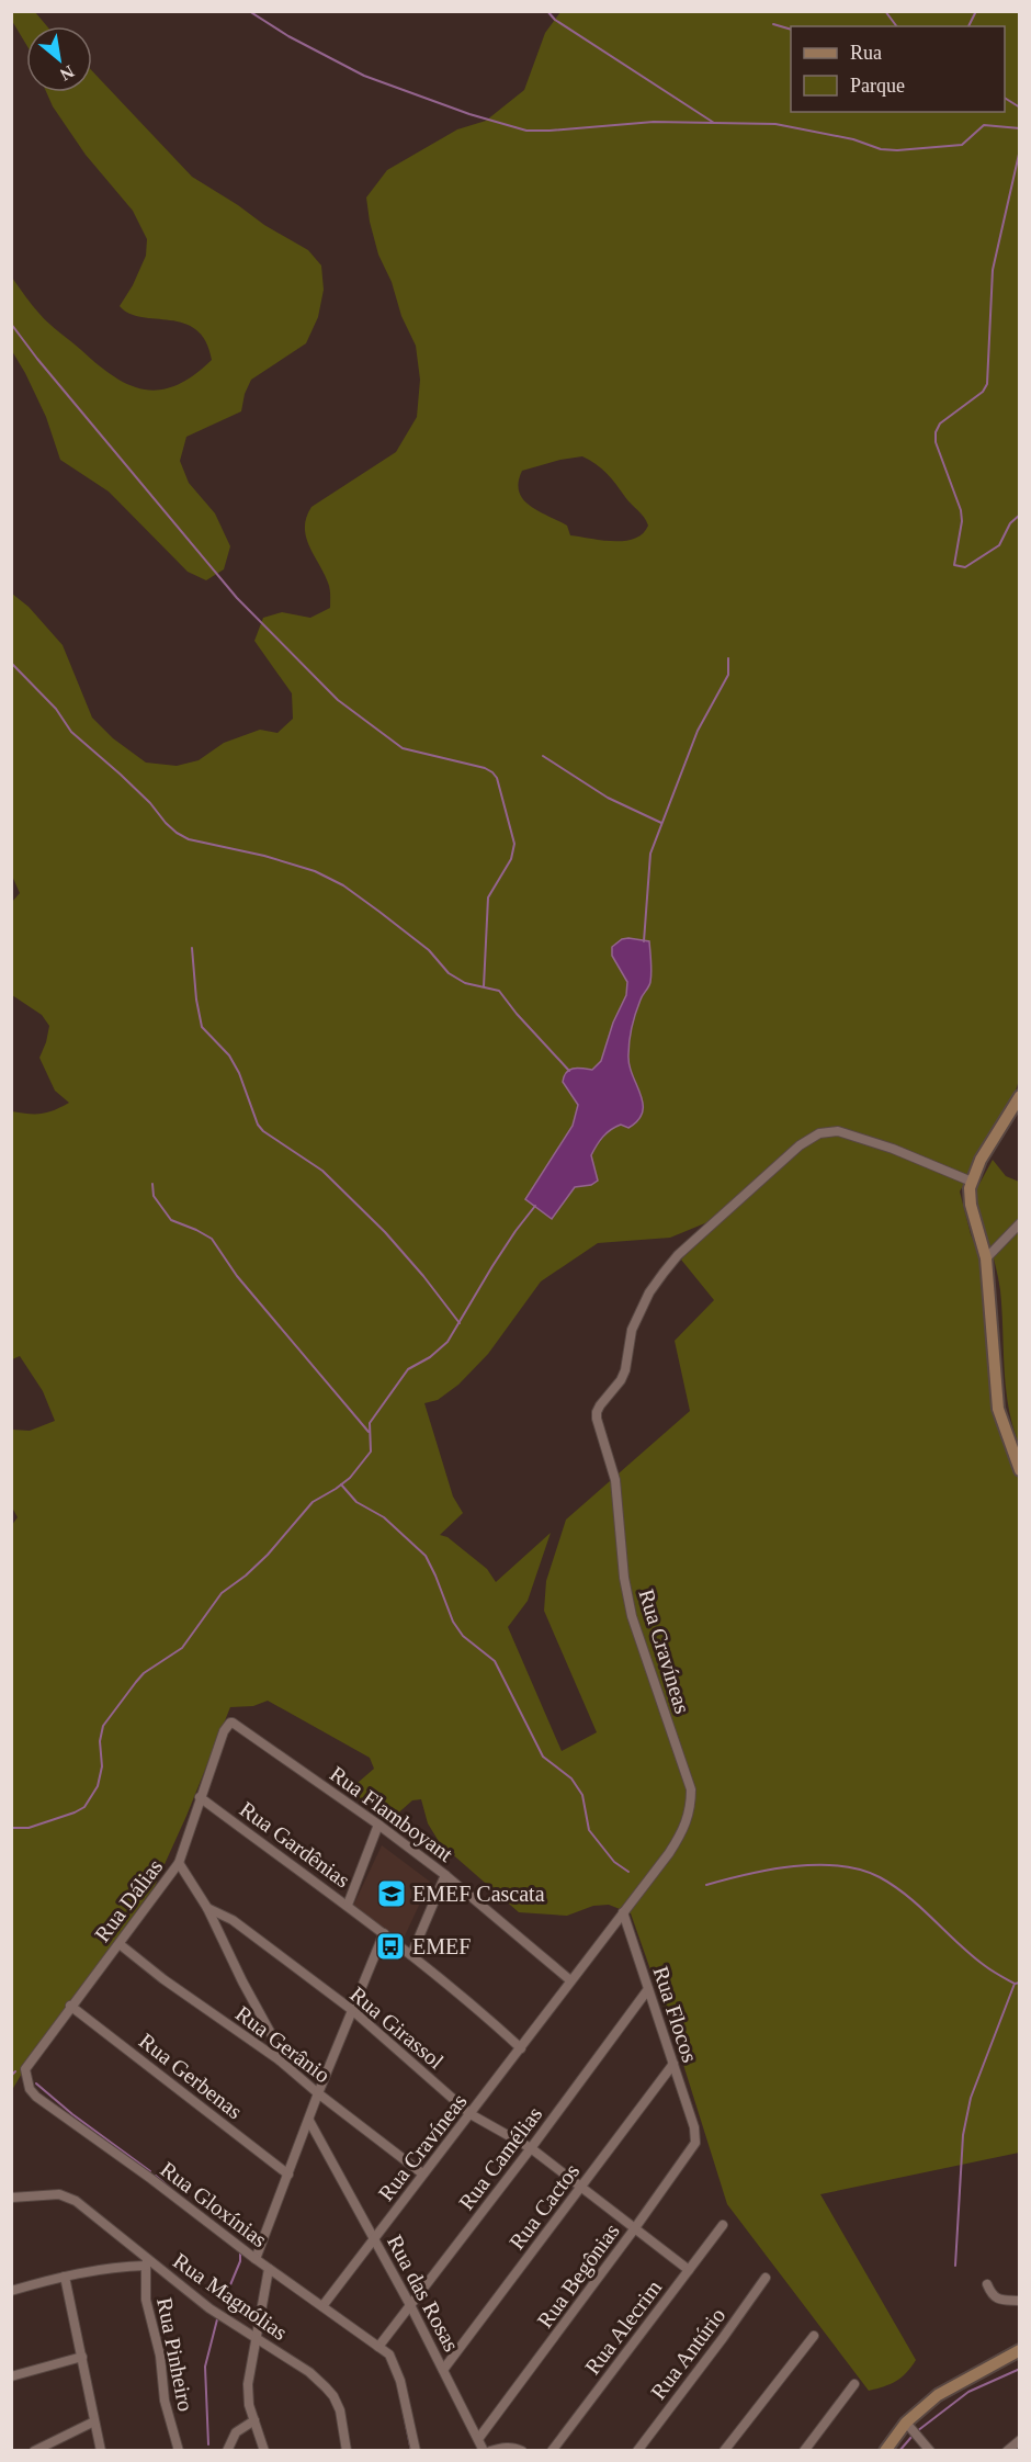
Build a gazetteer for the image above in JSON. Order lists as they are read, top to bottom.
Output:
{
  "streets": {
    "street": [
      "Rua Cravíneas",
      "Rua Flamboyant",
      "Rua Gardênias",
      "Rua Dálias",
      "Rua Flocos",
      "Rua Girassol",
      "Rua Gerânio",
      "Rua Gerbenas",
      "Rua Camélias",
      "Rua Gloxínias",
      "Rua Cactos",
      "Rua Begônias",
      "Rua das Rosas",
      "Rua Magnólias",
      "Rua Alecrim",
      "Rua Antúrio",
      "Rua Pinheiro"
    ]
  },
  "crossings": [
    ["Rua Cravíneas", "Rua Flamboyant"],
    ["Rua Cravíneas", "Rua Gardênias"],
    ["Rua Cravíneas", "Rua Flocos"],
    ["Rua Cravíneas", "Rua Girassol"],
    ["Rua Cravíneas", "Rua Gerânio"],
    ["Rua Cravíneas", "Rua Gloxínias"],
    ["Rua Cravíneas", "Rua das Rosas"],
    ["Rua Flamboyant", "Rua Dálias"],
    ["Rua Gardênias", "Rua Dálias"],
    ["Rua Dálias", "Rua Gerânio"],
    ["Rua Dálias", "Rua Gerbenas"],
    ["Rua Dálias", "Rua Gloxínias"],
    ["Rua Flocos", "Rua Camélias"],
    ["Rua Flocos", "Rua Cactos"],
    ["Rua Flocos", "Rua Begônias"],
    ["Rua Girassol", "Rua Camélias"],
    ["Rua Girassol", "Rua Cactos"],
    ["Rua Girassol", "Rua Begônias"],
    ["Rua Girassol", "Rua Alecrim"],
    ["Rua Camélias", "Rua Gloxínias"],
    ["Rua Camélias", "Rua das Rosas"],
    ["Rua Cactos", "Rua das Rosas"],
    ["Rua Begônias", "Rua das Rosas"],
    ["Rua Magnólias", "Rua Pinheiro"]
  ],
  "places": {
    "school or university": ["EMEF Cascata"],
    "bus stop": ["EMEF"]
  },
  "legend": ["Rua", "Parque"],
  "north": "bottom right"
}
